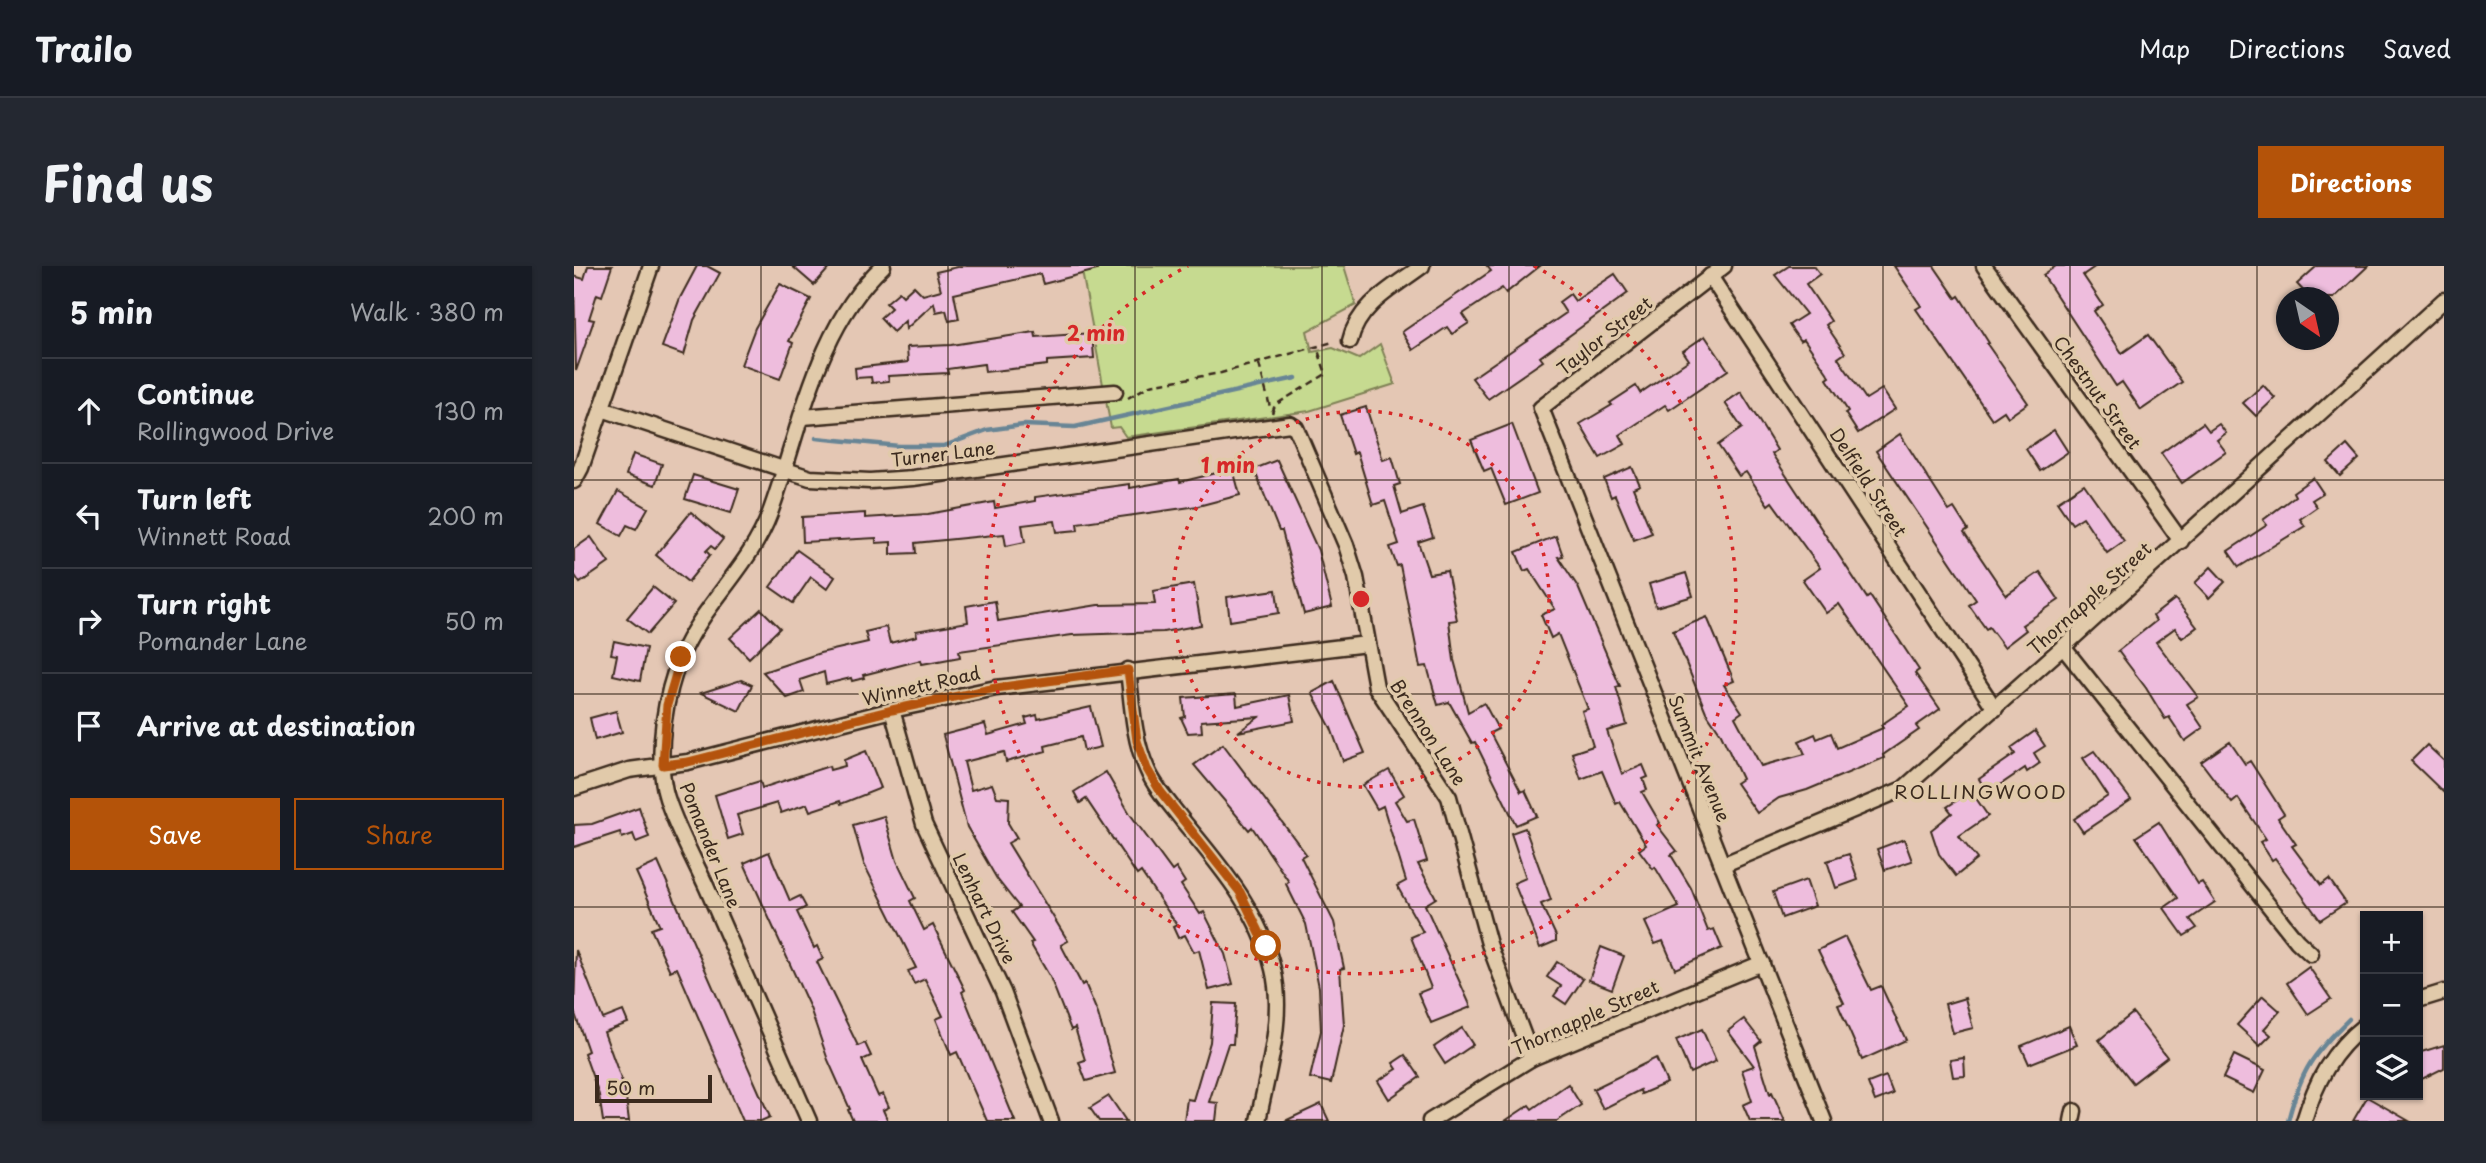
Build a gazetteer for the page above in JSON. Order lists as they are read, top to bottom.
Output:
{
  "streets": {
    "street": [
      "Taylor Street",
      "Chestnut Street",
      "Turner Lane",
      "Delfield Street",
      "Thornapple Street",
      "Winnett Road",
      "Brennon Lane",
      "Summit Avenue",
      "Pomander Lane",
      "Lenhart Drive"
    ]
  },
  "crossings": [
    ["Taylor Street", "Delfield Street"],
    ["Taylor Street", "Summit Avenue"],
    ["Chestnut Street", "Thornapple Street"],
    ["Turner Lane", "Brennon Lane"],
    ["Turner Lane", "Pomander Lane"],
    ["Delfield Street", "Thornapple Street"],
    ["Thornapple Street", "Brennon Lane"],
    ["Thornapple Street", "Summit Avenue"],
    ["Winnett Road", "Brennon Lane"],
    ["Winnett Road", "Pomander Lane"],
    ["Winnett Road", "Lenhart Drive"]
  ],
  "districts": ["ROLLINGWOOD"],
  "scale_bar": "50 m",
  "north": "bottom right",
  "page": {
    "header": "Trailo",
    "nav": ["Map", "Directions", "Saved"],
    "title": "Find us",
    "buttons": [
      "Directions",
      ["Save", "Share"]
    ],
    "heading": ["5 min", "Walk · 380 m"],
    "list": [
      ["Continue", "Rollingwood Drive", "130 m"],
      ["Turn left", "Winnett Road", "200 m"],
      ["Turn right", "Pomander Lane", "50 m"],
      "Arrive at destination"
    ],
    "map_buttons": ["+", "−"],
    "scale": "50 m"
  },
  "rings": ["2 min", "1 min"]
}
